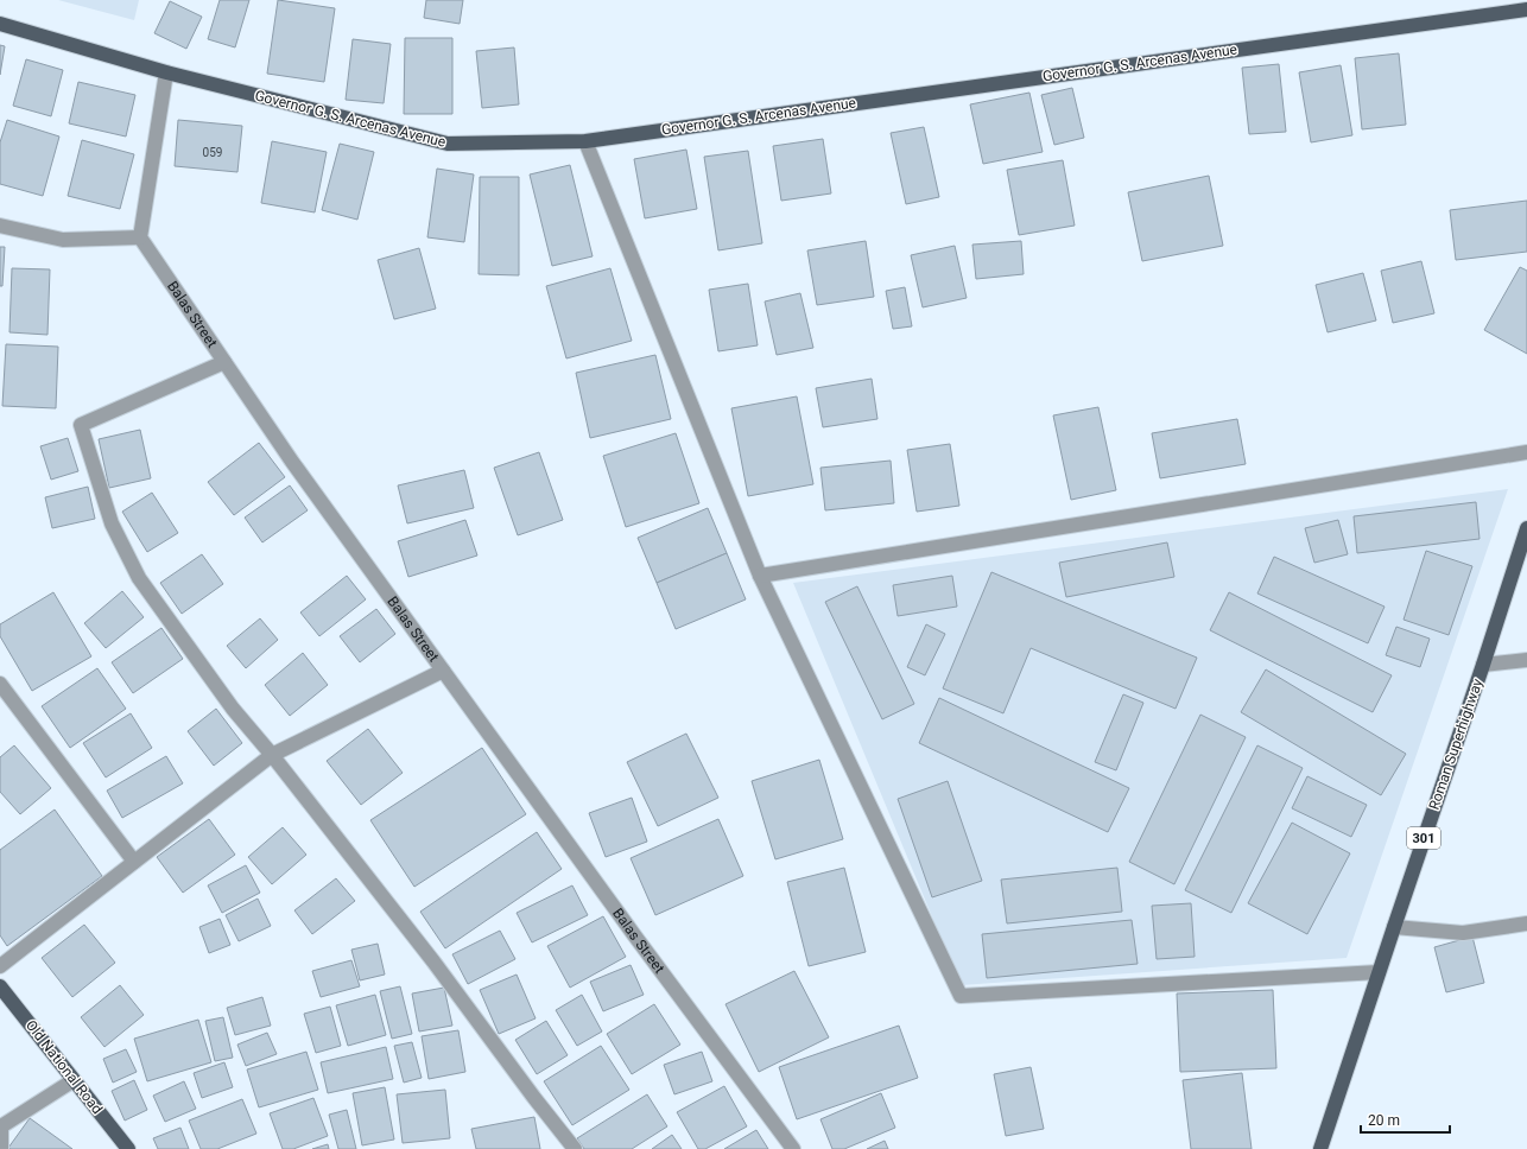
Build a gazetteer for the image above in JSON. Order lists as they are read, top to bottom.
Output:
{
  "streets": {
    "main road": [
      "Governor G. S. Arcenas Avenue",
      "Roman Superhighway",
      "301",
      "Old National Road"
    ],
    "street": ["Balas Street"]
  },
  "house_numbers": ["059"],
  "scale_bar": "20 m"
}
